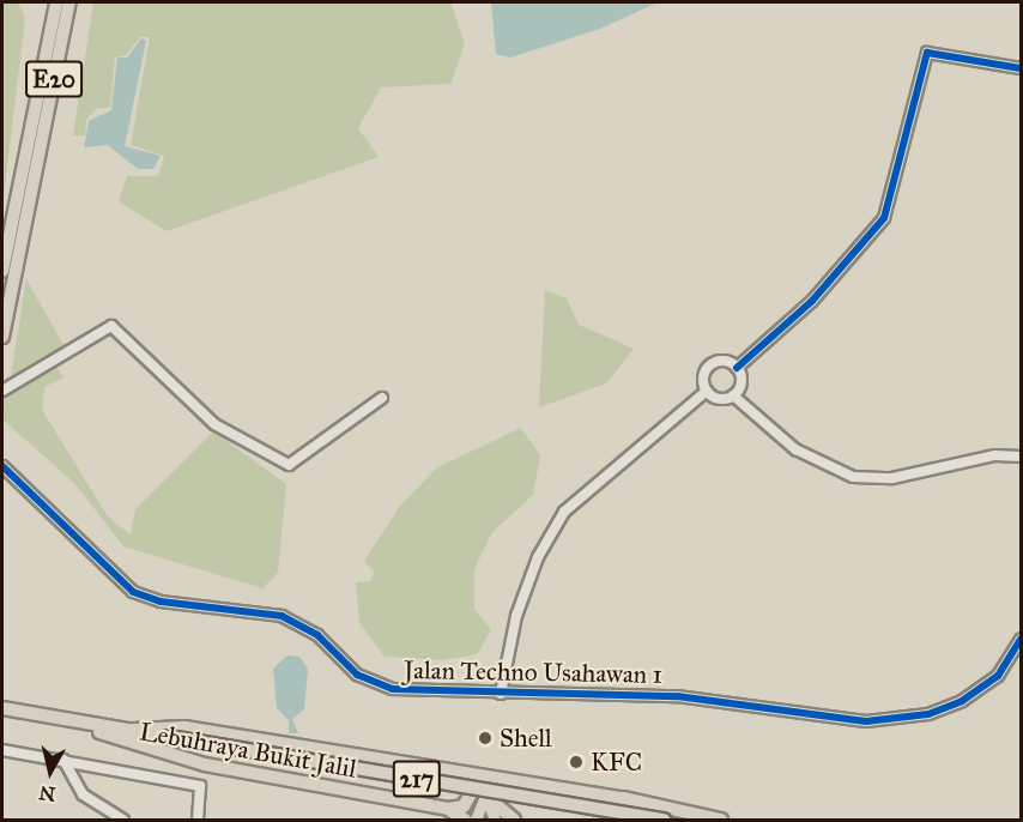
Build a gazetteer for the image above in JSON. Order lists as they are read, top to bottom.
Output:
{
  "streets": {
    "highway": ["E20", "Lebuhraya Bukit Jalil", "217"],
    "street": ["Jalan Techno Usahawan 1"]
  },
  "places": ["Shell", "KFC"],
  "north": "bottom"
}
